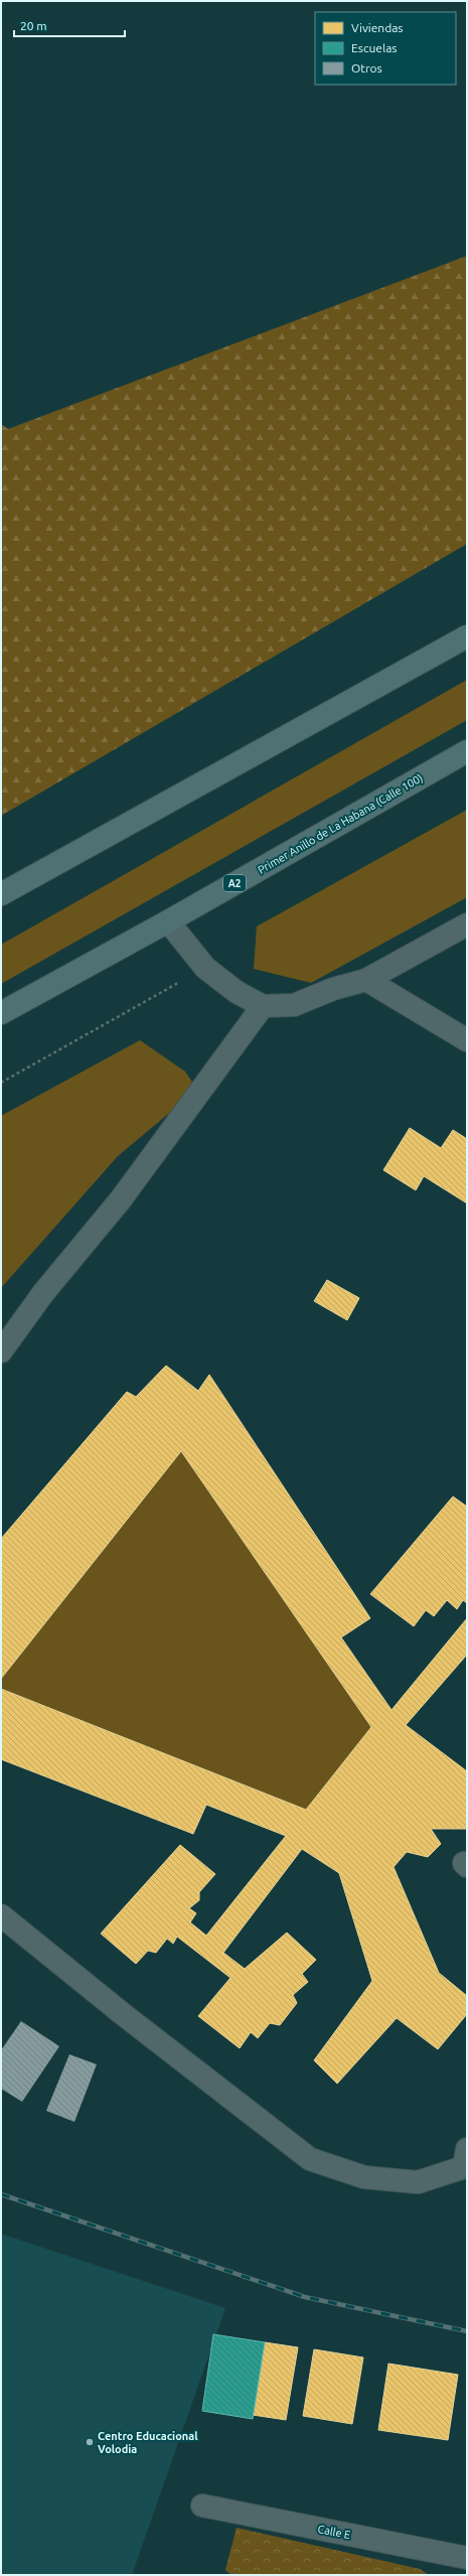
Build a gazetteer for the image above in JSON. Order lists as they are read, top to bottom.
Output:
{
  "streets": {
    "highway": ["Primer Anillo de La Habana (Calle 100)", "A2"],
    "street": ["Calle E"]
  },
  "places": ["Centro Educacional Volodia"],
  "legend": ["Viviendas", "Escuelas", "Otros"],
  "scale_bar": "20 m"
}
